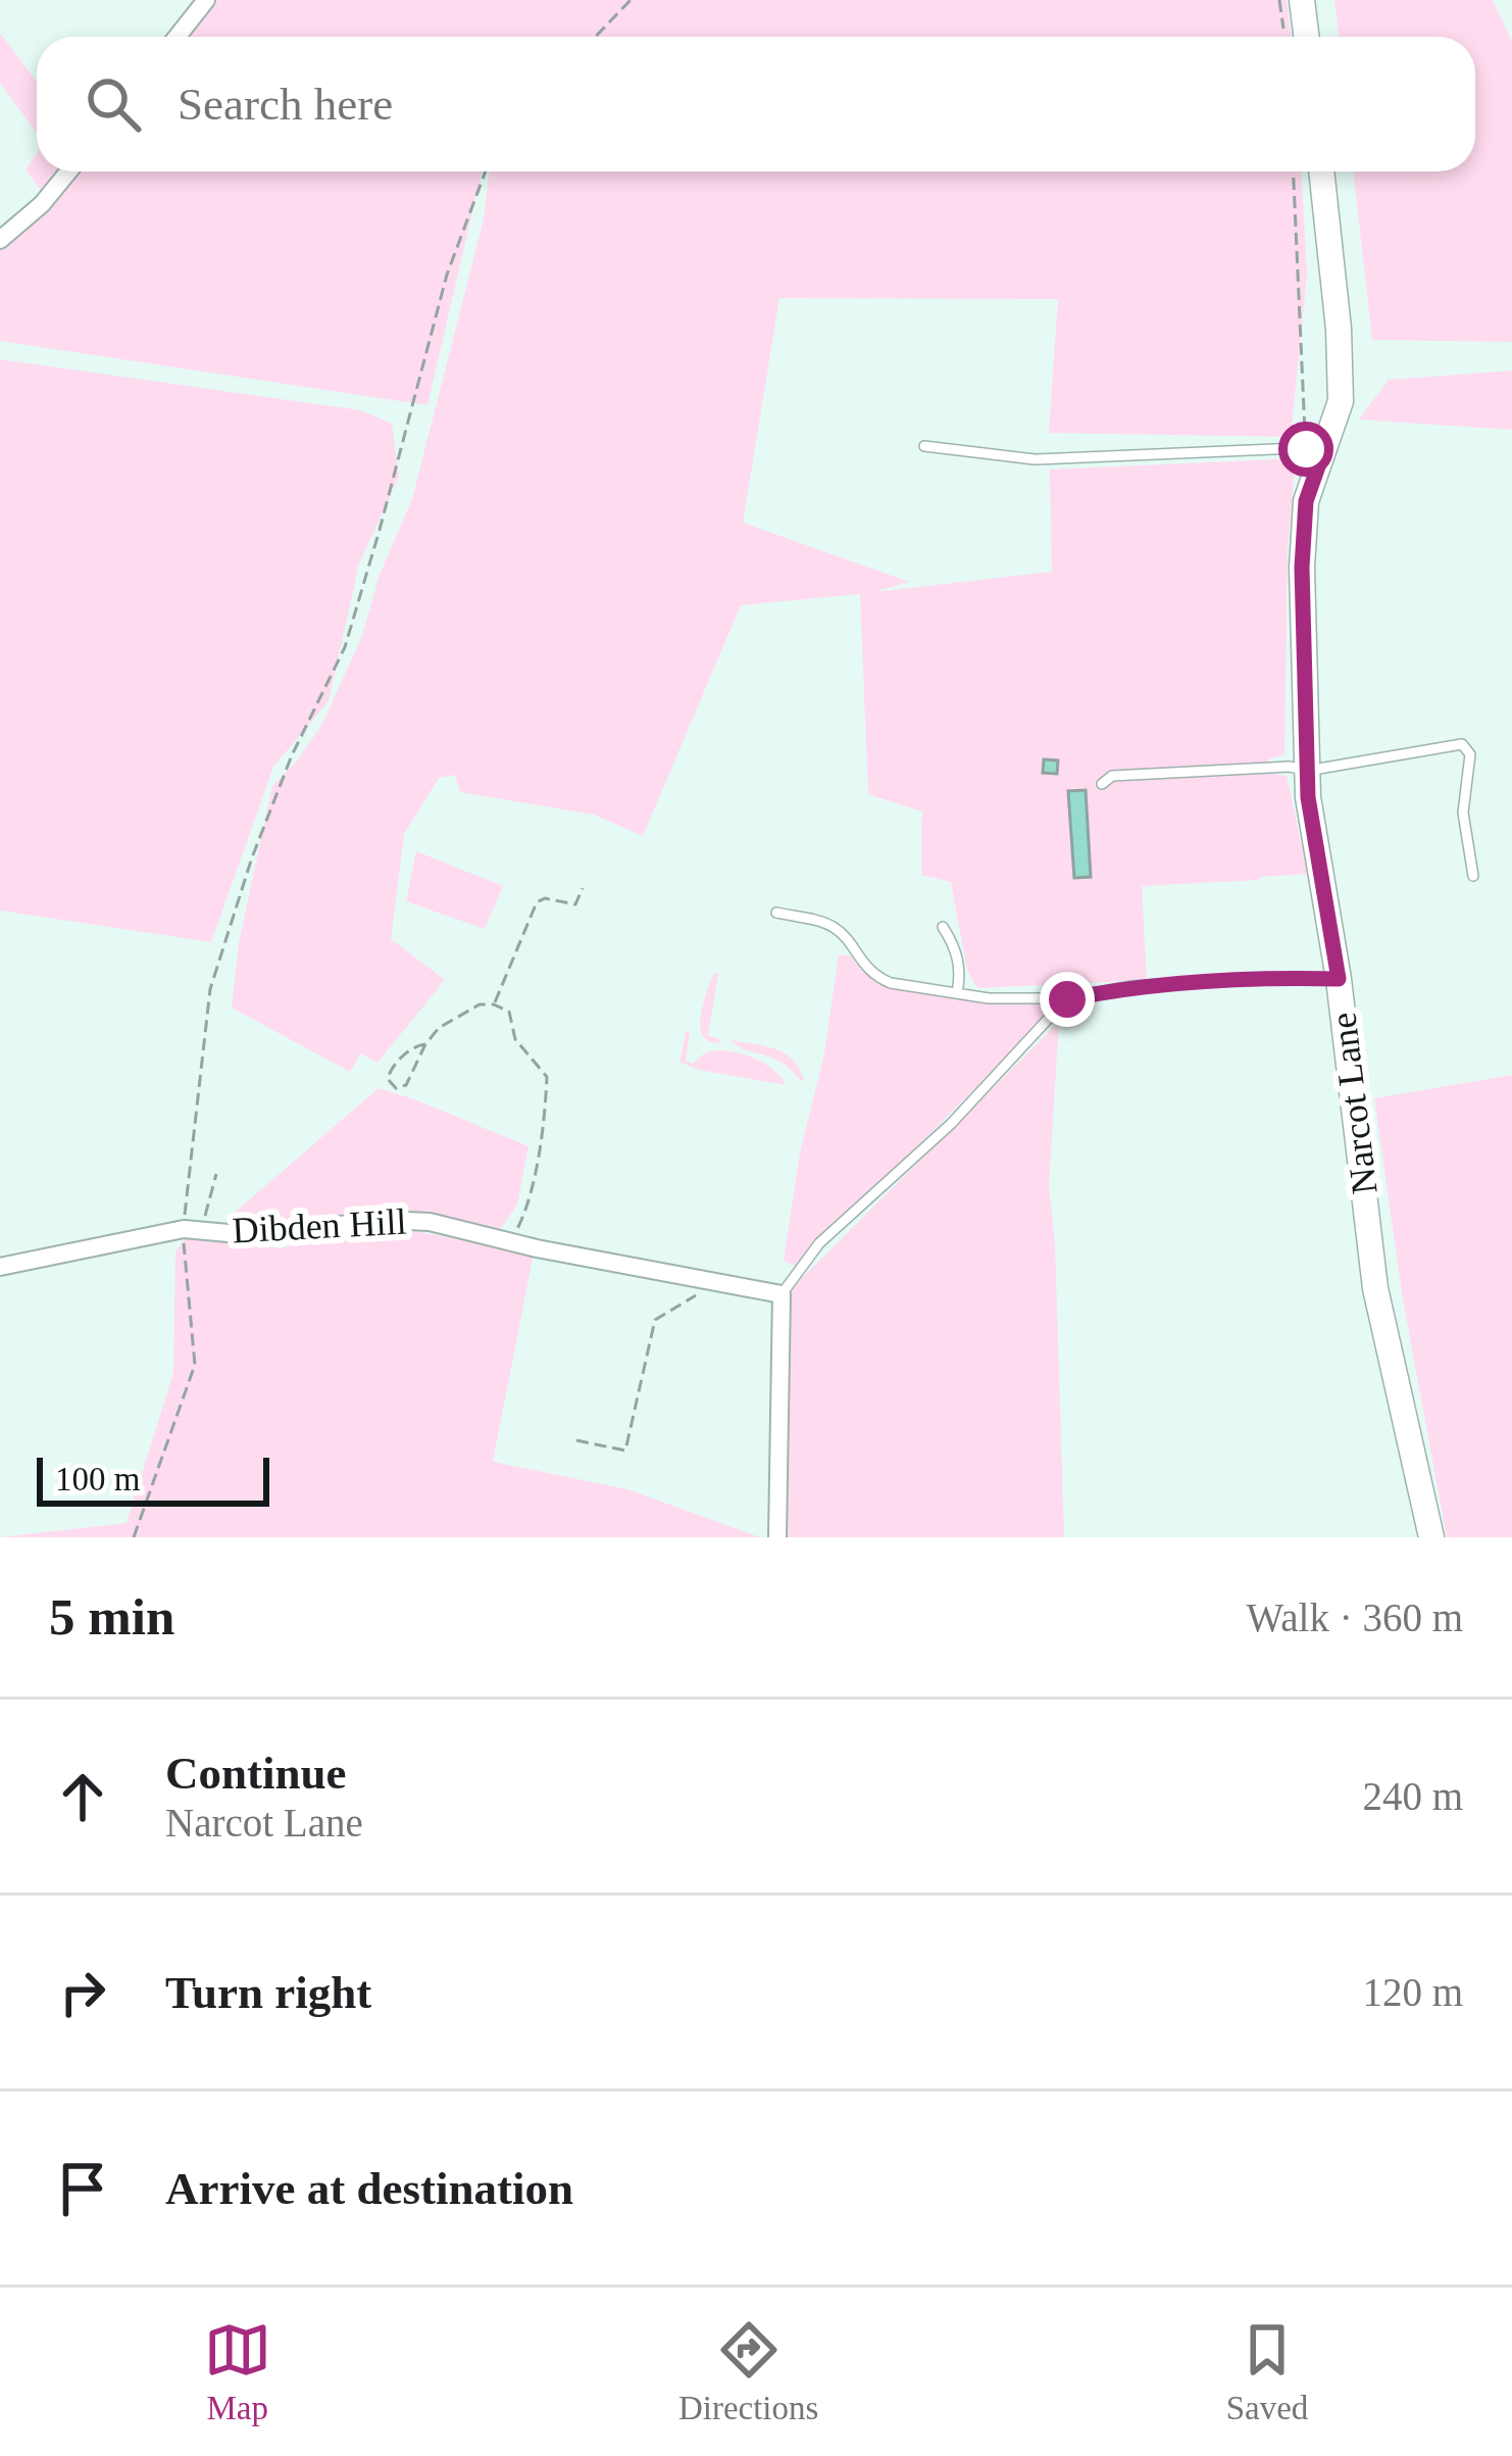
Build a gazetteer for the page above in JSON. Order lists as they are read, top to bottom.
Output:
{
  "streets": {
    "street": ["Narcot Lane", "Dibden Hill"]
  },
  "scale_bar": "100 m",
  "page": {
    "search": "Search here",
    "scale": "100 m",
    "heading": ["5 min", "Walk · 360 m"],
    "list": [
      ["Continue", "Narcot Lane", "240 m"],
      ["Turn right", "120 m"],
      "Arrive at destination"
    ],
    "nav": ["Map", "Directions", "Saved"]
  }
}
